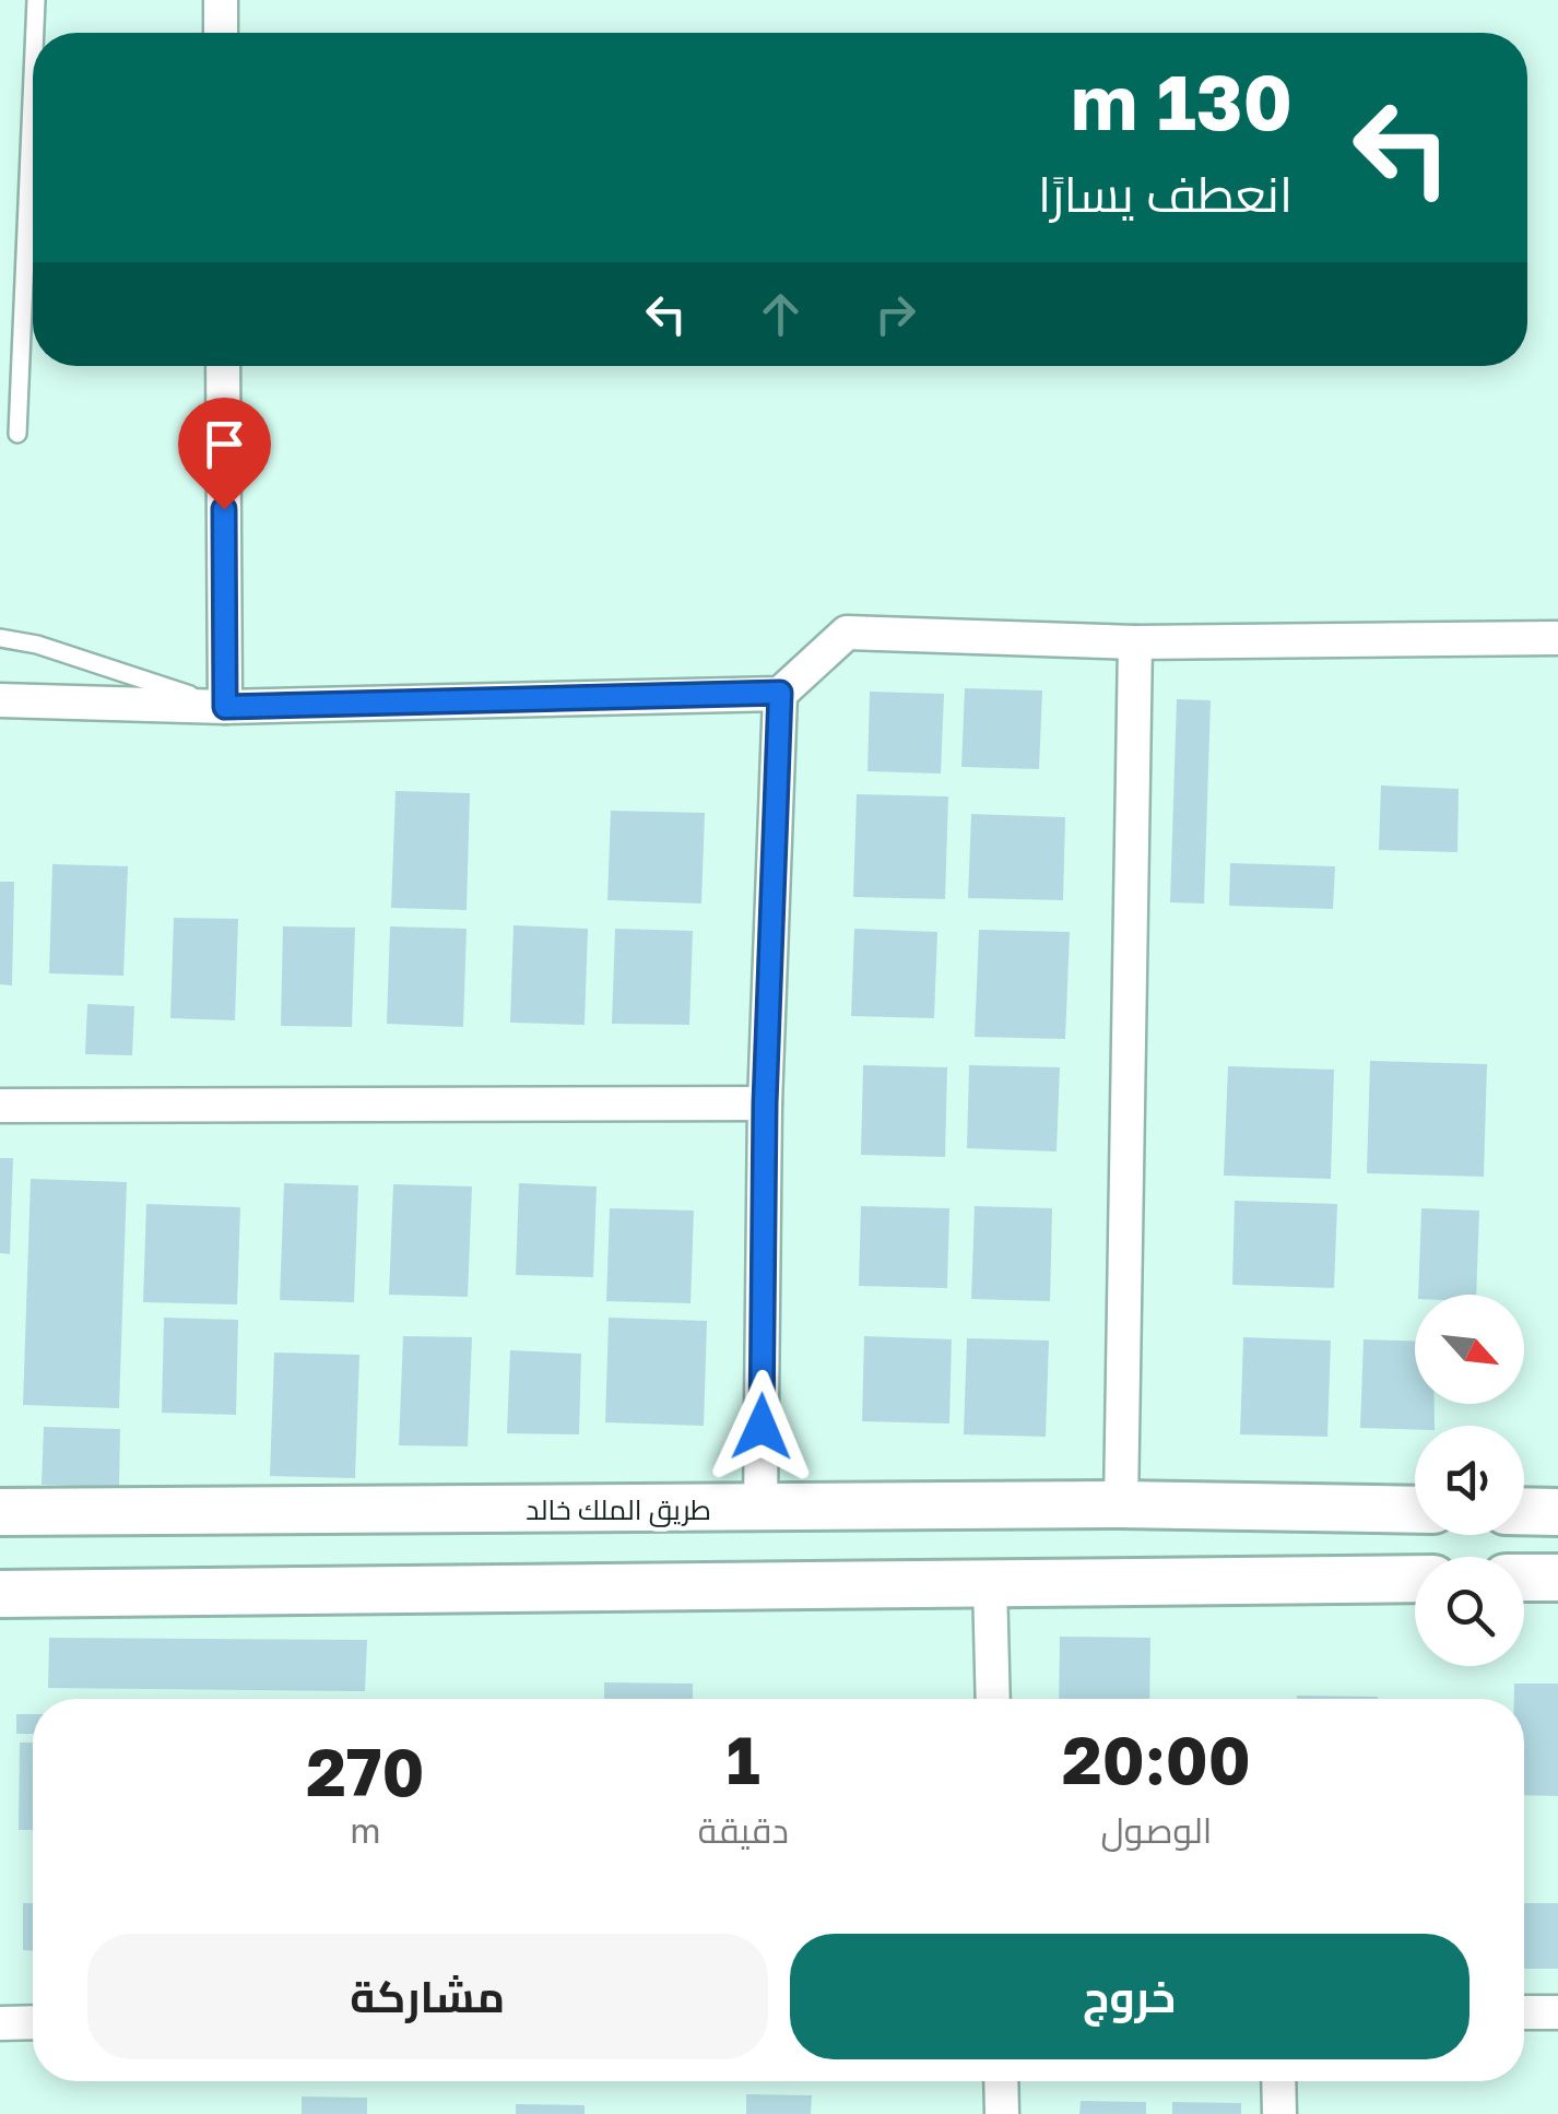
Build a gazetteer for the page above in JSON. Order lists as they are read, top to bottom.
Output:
{
  "streets": {
    "main road": ["طريق الملك خالد"]
  },
  "north": "bottom right",
  "page": {
    "turn": ["130 m", "انعطف يسارًا"],
    "eta": [
      "20:00",
      "الوصول",
      "1",
      "دقيقة",
      "270",
      "m"
    ],
    "buttons": ["خروج", "مشاركة"]
  }
}
